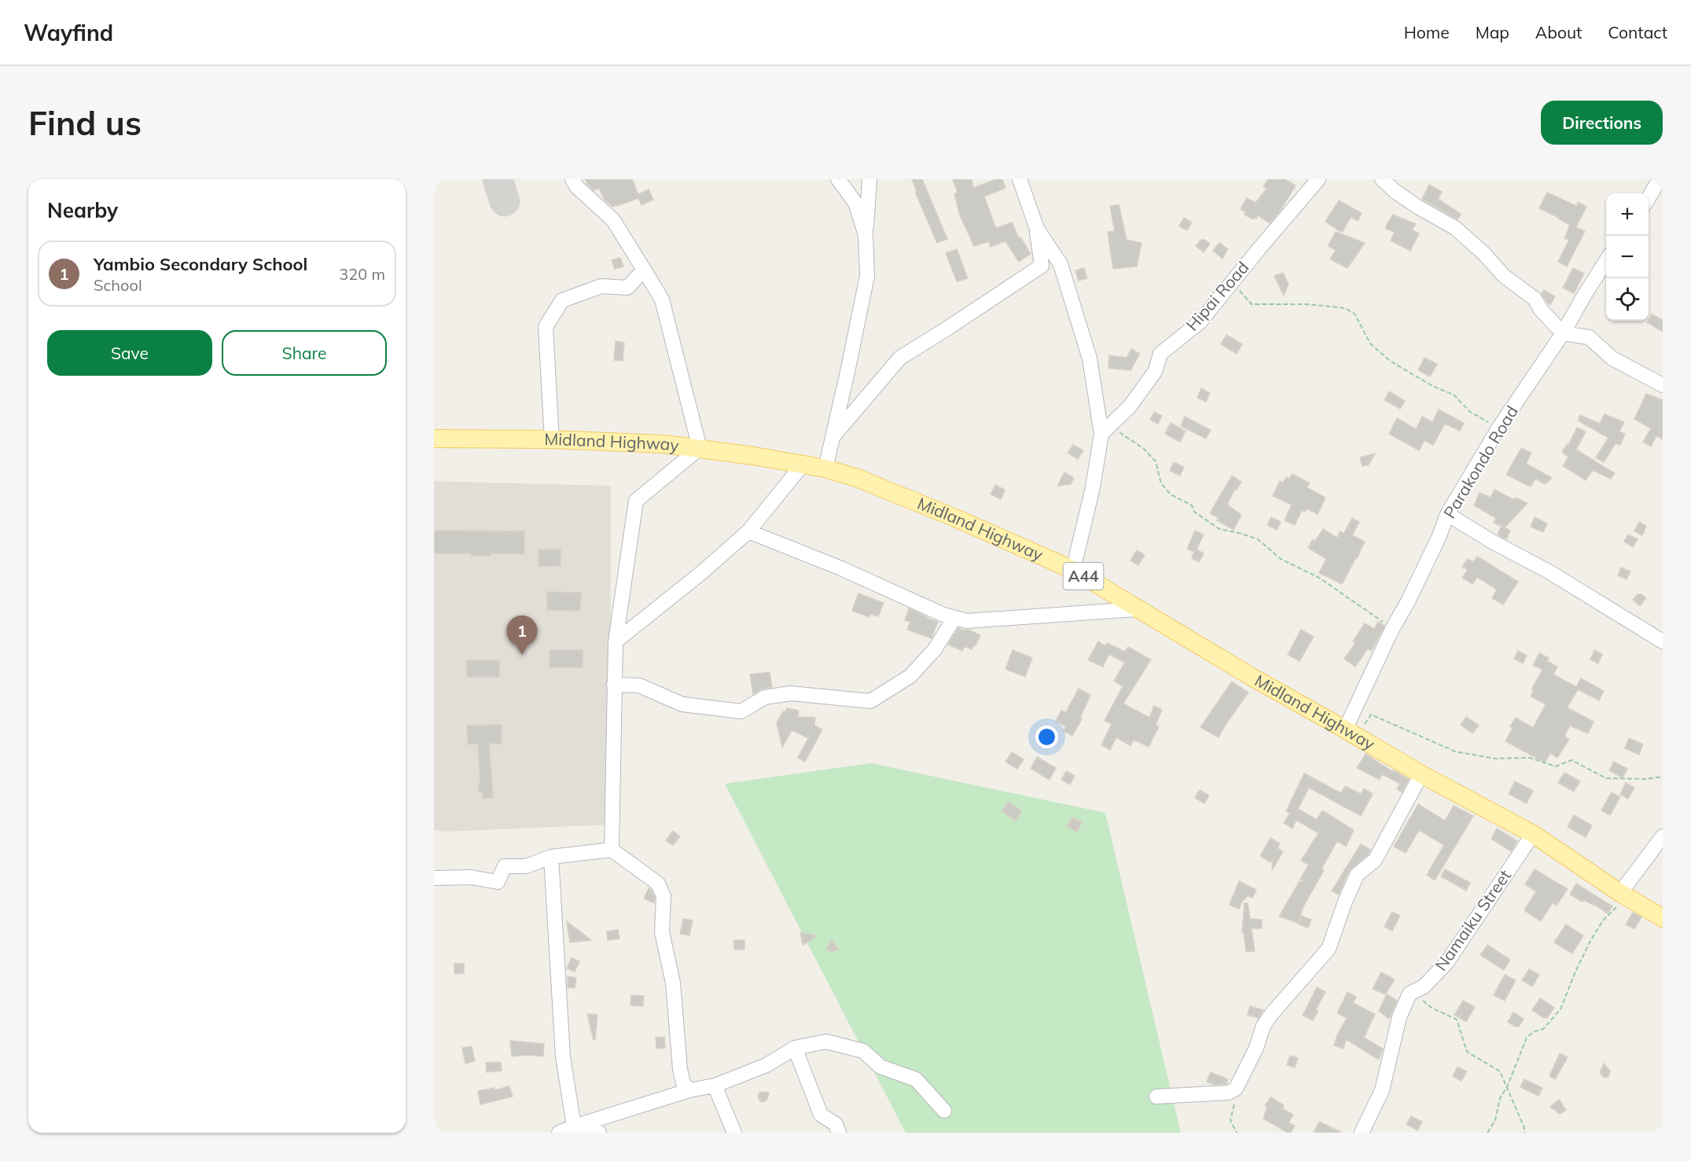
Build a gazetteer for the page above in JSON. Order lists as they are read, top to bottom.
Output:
{
  "streets": {
    "main road": ["Midland Highway", "A44"],
    "street": ["Hipai Road", "Parakondo Road", "Namaiku Street"]
  },
  "crossings": [
    ["Midland Highway", "Parakondo Road"],
    ["Midland Highway", "Namaiku Street"]
  ],
  "page": {
    "header": "Wayfind",
    "nav": [
      "Home",
      "Map",
      "About",
      "Contact"
    ],
    "buttons": [
      "Directions",
      ["Save", "Share"]
    ],
    "title": "Find us",
    "heading": "Nearby",
    "map_buttons": ["+", "−"],
    "list": [
      {
        "mark": "1",
        "name": "Yambio Secondary School",
        "note": "School",
        "value": "320 m"
      }
    ],
    "pins": "1"
  }
}
